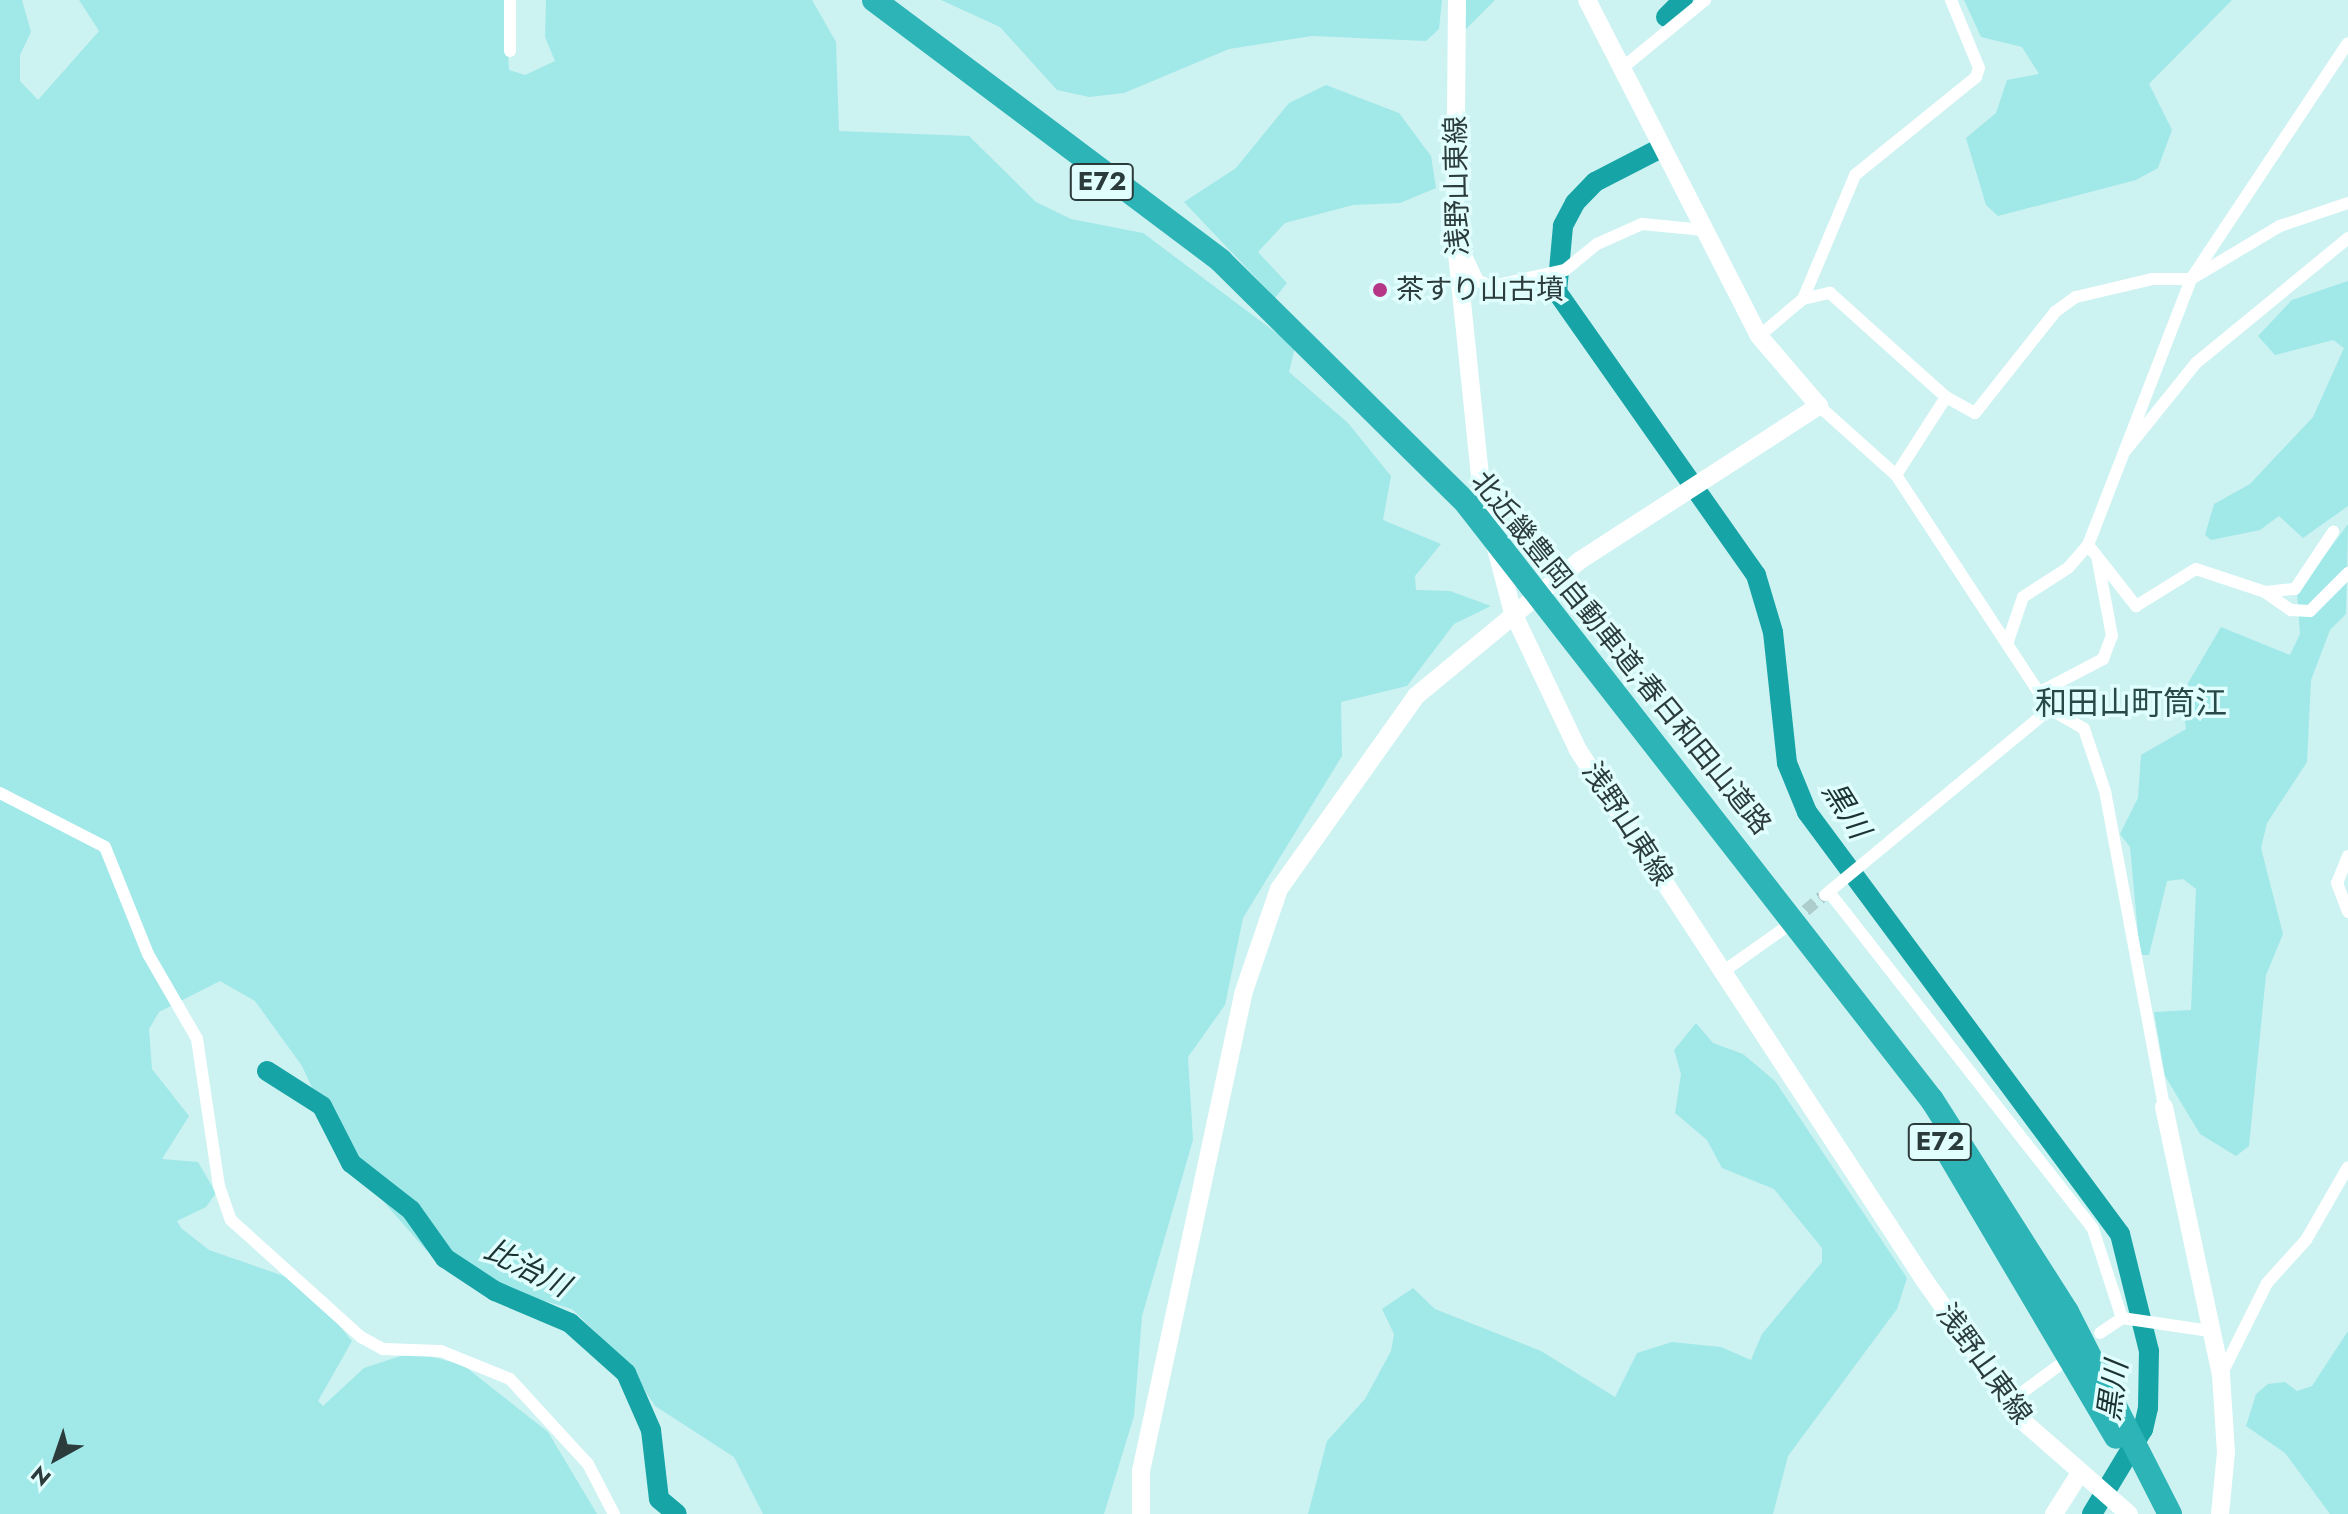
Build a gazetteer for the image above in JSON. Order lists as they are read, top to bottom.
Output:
{
  "streets": {
    "highway": ["E72", "北近畿豊岡自動車道;春日和田山道路"],
    "street": ["浅野山東線"]
  },
  "districts": ["和田山町筒江"],
  "water": ["黒川", "比治川"],
  "places": ["茶すり山古墳"],
  "north": "bottom left"
}
